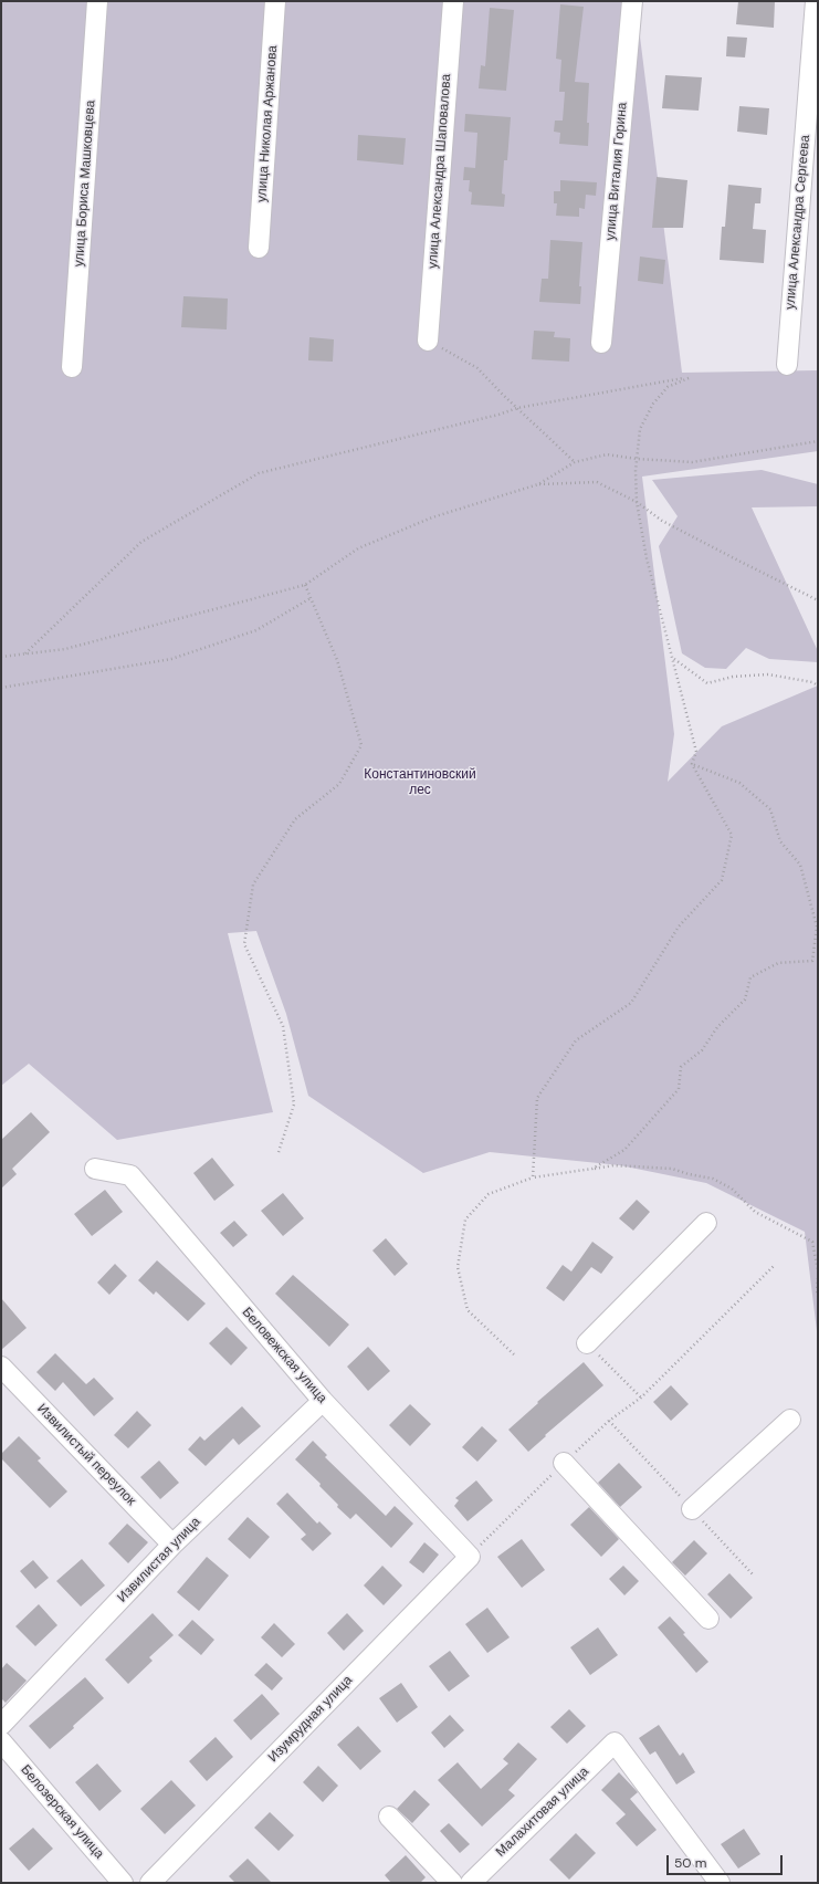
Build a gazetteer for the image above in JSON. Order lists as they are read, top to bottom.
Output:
{
  "streets": {
    "street": [
      "улица Николая Аржанова",
      "улица Александра Шаповалова",
      "улица Виталия Горина",
      "улица Бориса Машковцева",
      "улица Александра Сергеева",
      "Беловежская улица",
      "Извилистый переулок",
      "Извилистая улица",
      "Изумрудная улица",
      "Белозерская улица",
      "Малахитовая улица"
    ]
  },
  "crossings": [
    ["Беловежская улица", "Извилистая улица"],
    ["Беловежская улица", "Изумрудная улица"],
    ["Извилистый переулок", "Извилистая улица"]
  ],
  "parks": ["Константиновский лес"],
  "scale_bar": "50 m"
}
